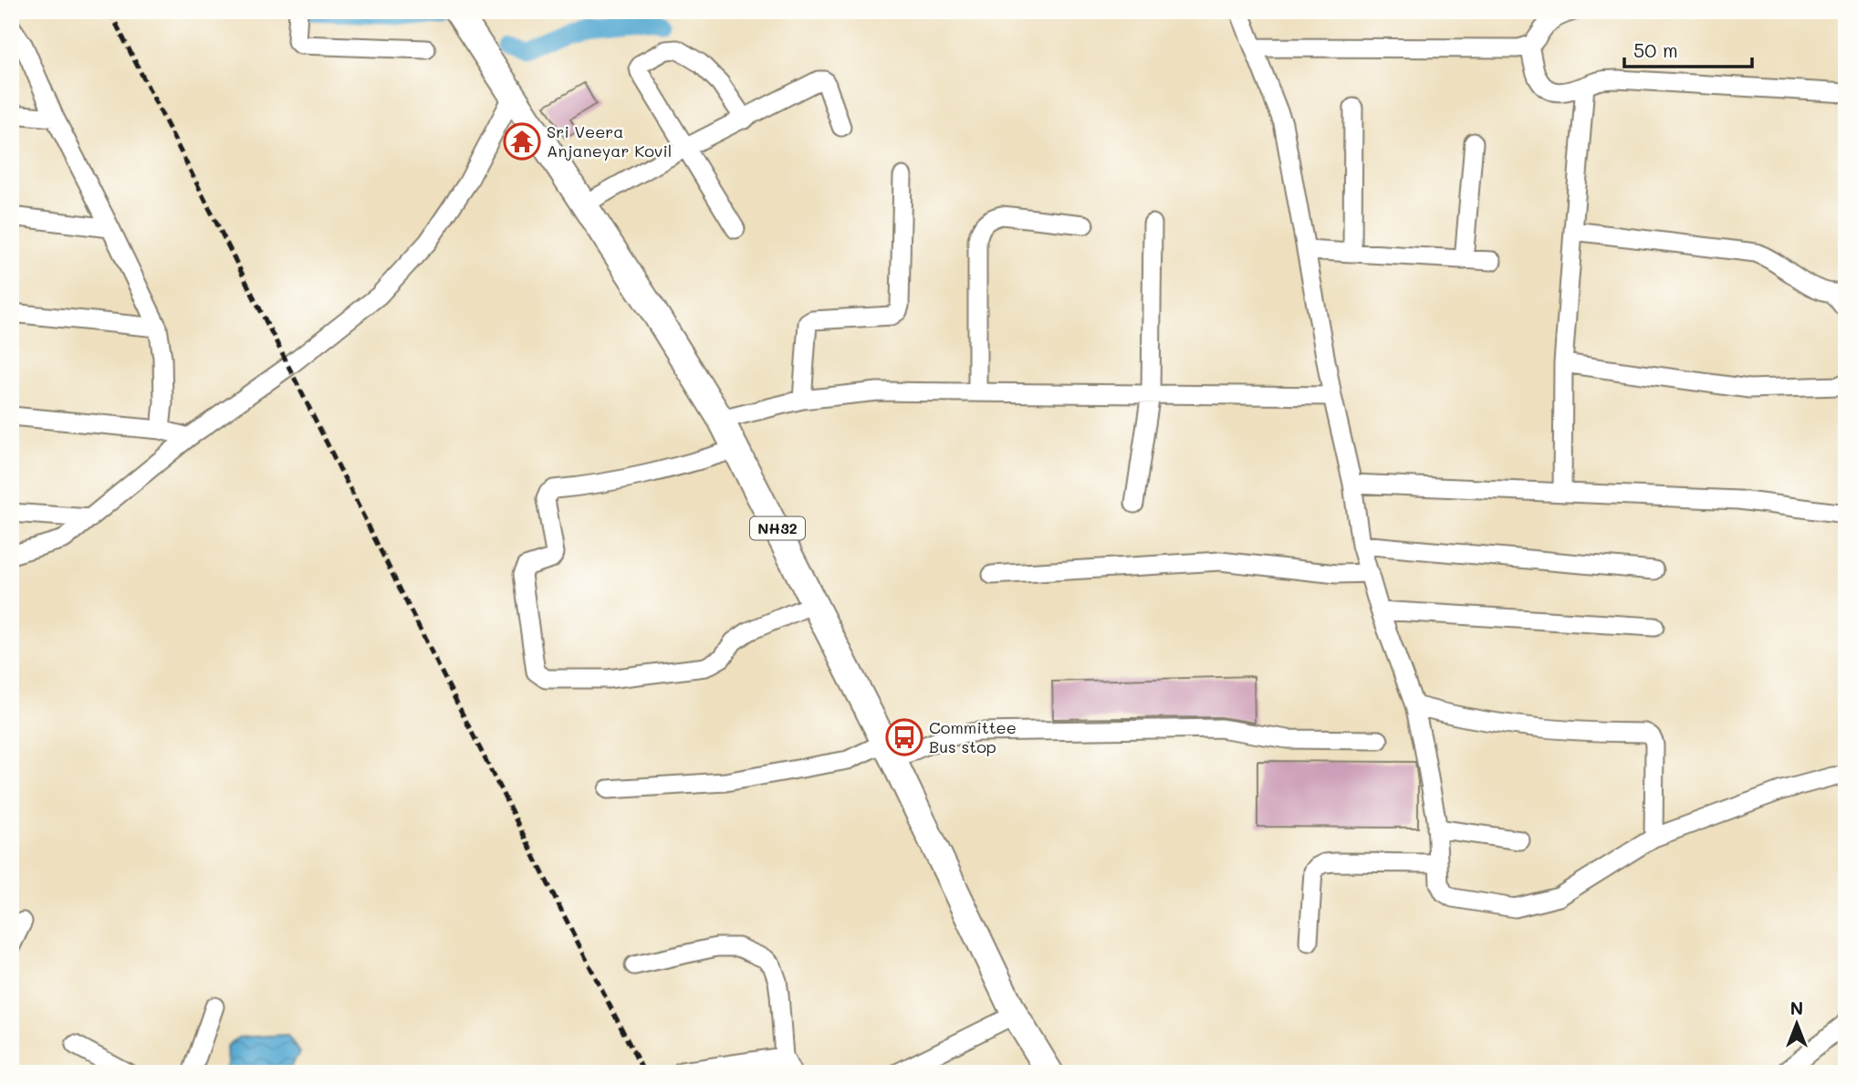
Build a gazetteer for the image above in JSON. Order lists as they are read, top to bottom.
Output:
{
  "streets": {
    "highway": ["NH32"]
  },
  "places": {
    "temple": ["Sri Veera Anjaneyar Kovil"],
    "bus stop": ["Committee Bus stop"]
  },
  "scale_bar": "50 m",
  "north": "top"
}
